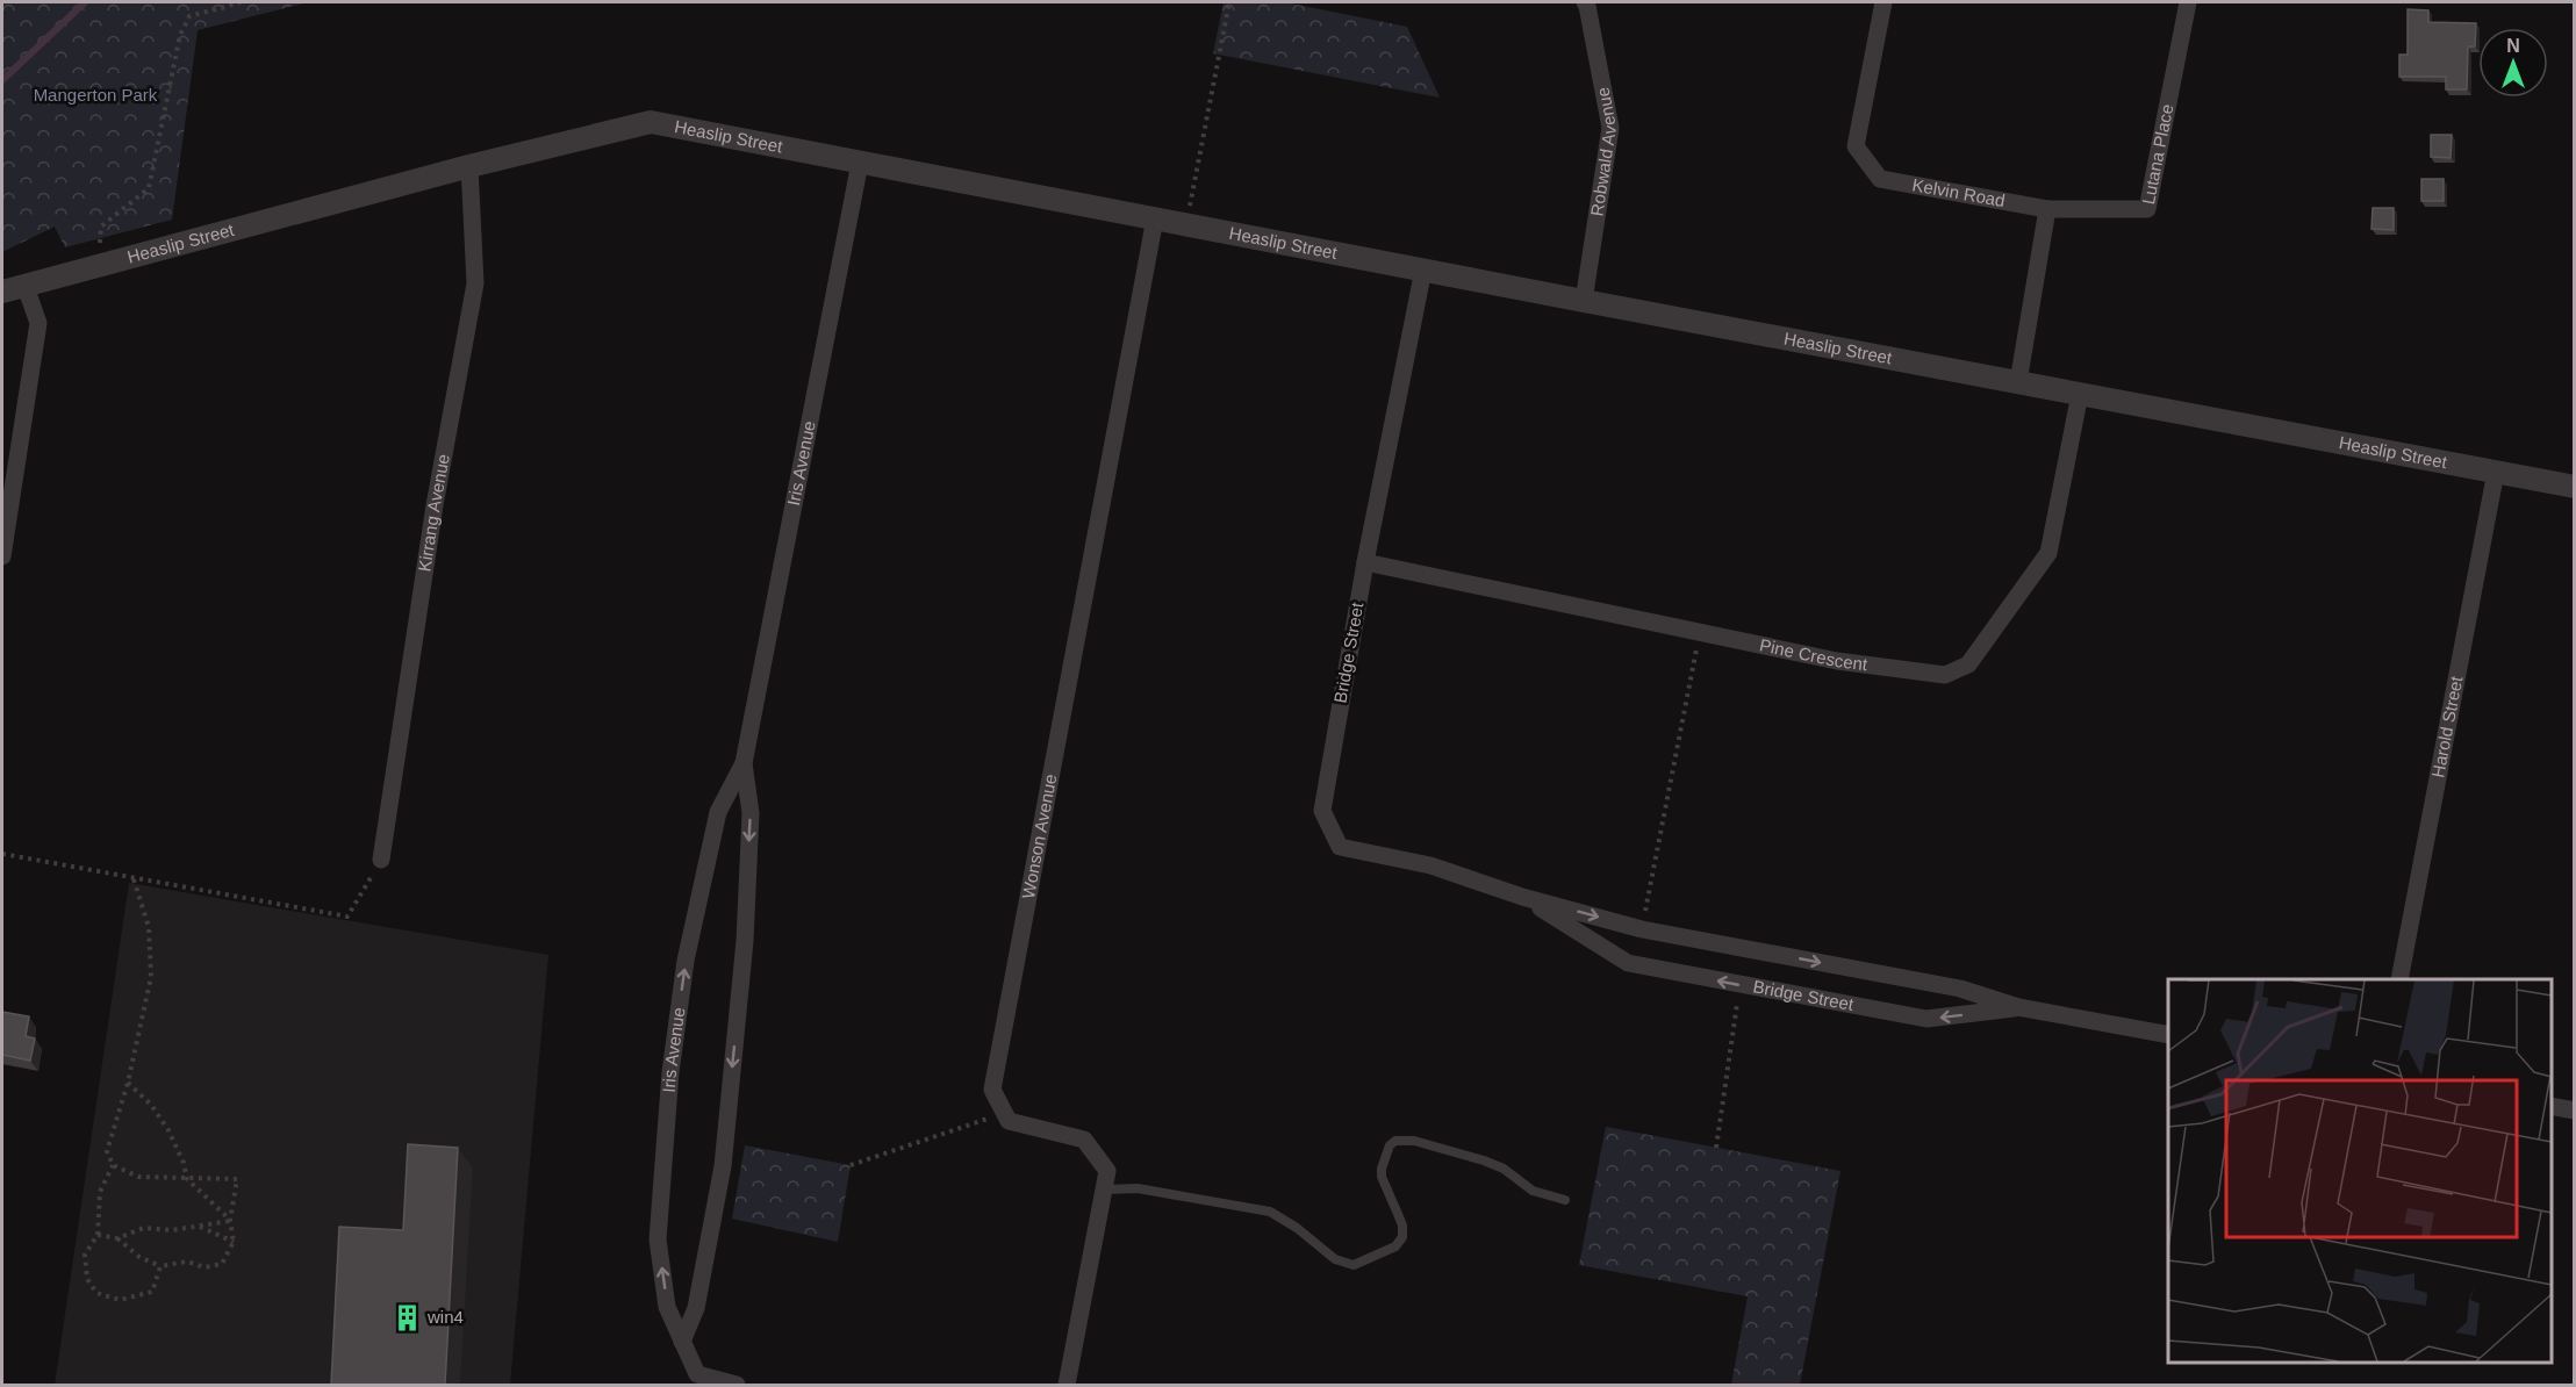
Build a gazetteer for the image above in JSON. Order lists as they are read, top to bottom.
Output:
{
  "streets": {
    "street": [
      "Heaslip Street",
      "Robwald Avenue",
      "Lutana Place",
      "Kelvin Road",
      "Iris Avenue",
      "Kirrang Avenue",
      "Bridge Street",
      "Pine Crescent",
      "Harold Street",
      "Wonson Avenue"
    ]
  },
  "crossings": [
    ["Heaslip Street", "Robwald Avenue"],
    ["Heaslip Street", "Iris Avenue"],
    ["Heaslip Street", "Kirrang Avenue"],
    ["Heaslip Street", "Bridge Street"],
    ["Heaslip Street", "Pine Crescent"],
    ["Heaslip Street", "Harold Street"],
    ["Heaslip Street", "Wonson Avenue"],
    ["Lutana Place", "Kelvin Road"],
    ["Bridge Street", "Pine Crescent"]
  ],
  "parks": ["Mangerton Park"],
  "places": {
    "building": ["win4"]
  },
  "north": "top"
}
